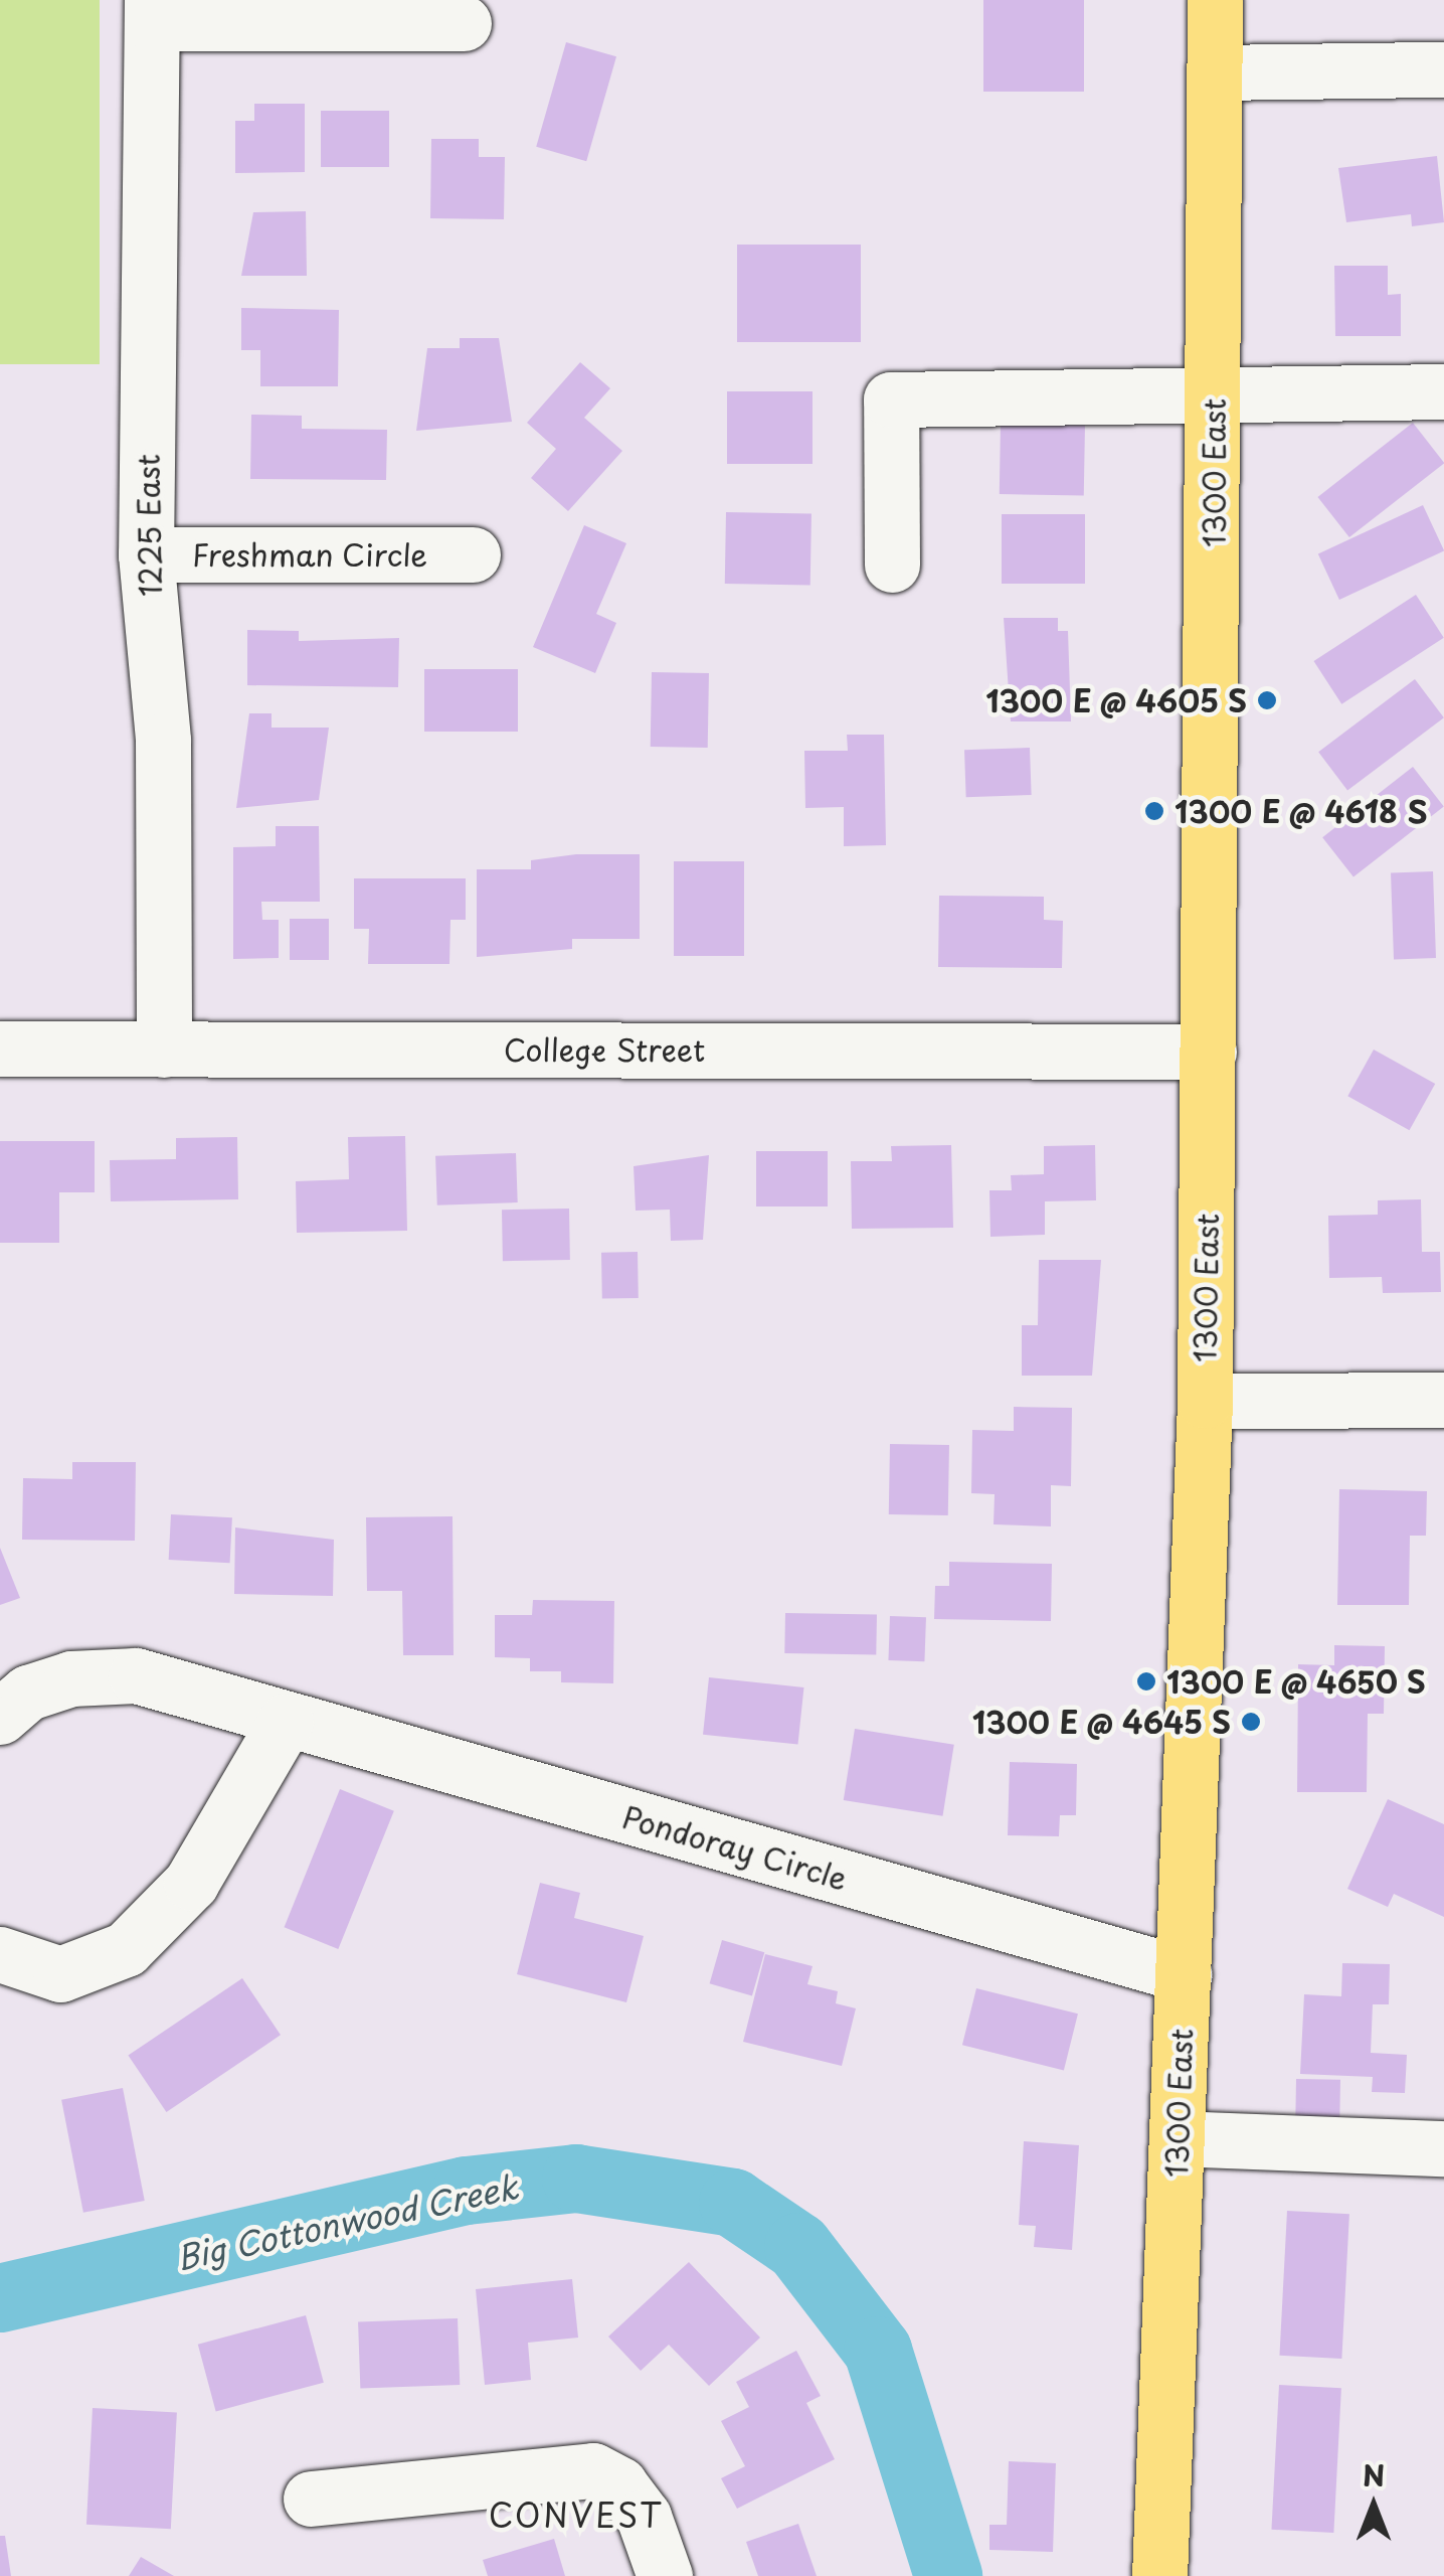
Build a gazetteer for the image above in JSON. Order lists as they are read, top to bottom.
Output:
{
  "streets": {
    "main road": ["1300 East"],
    "street": [
      "1225 East",
      "Freshman Circle",
      "College Street",
      "Pondoray Circle"
    ]
  },
  "crossings": [
    ["1300 East", "College Street"],
    ["1300 East", "Pondoray Circle"],
    ["1225 East", "Freshman Circle"],
    ["1225 East", "College Street"]
  ],
  "districts": ["CONVEST"],
  "water": ["Big Cottonwood Creek"],
  "places": [
    "1300 E @ 4605 S",
    "1300 E @ 4618 S",
    "1300 E @ 4650 S",
    "1300 E @ 4645 S"
  ],
  "north": "top"
}
